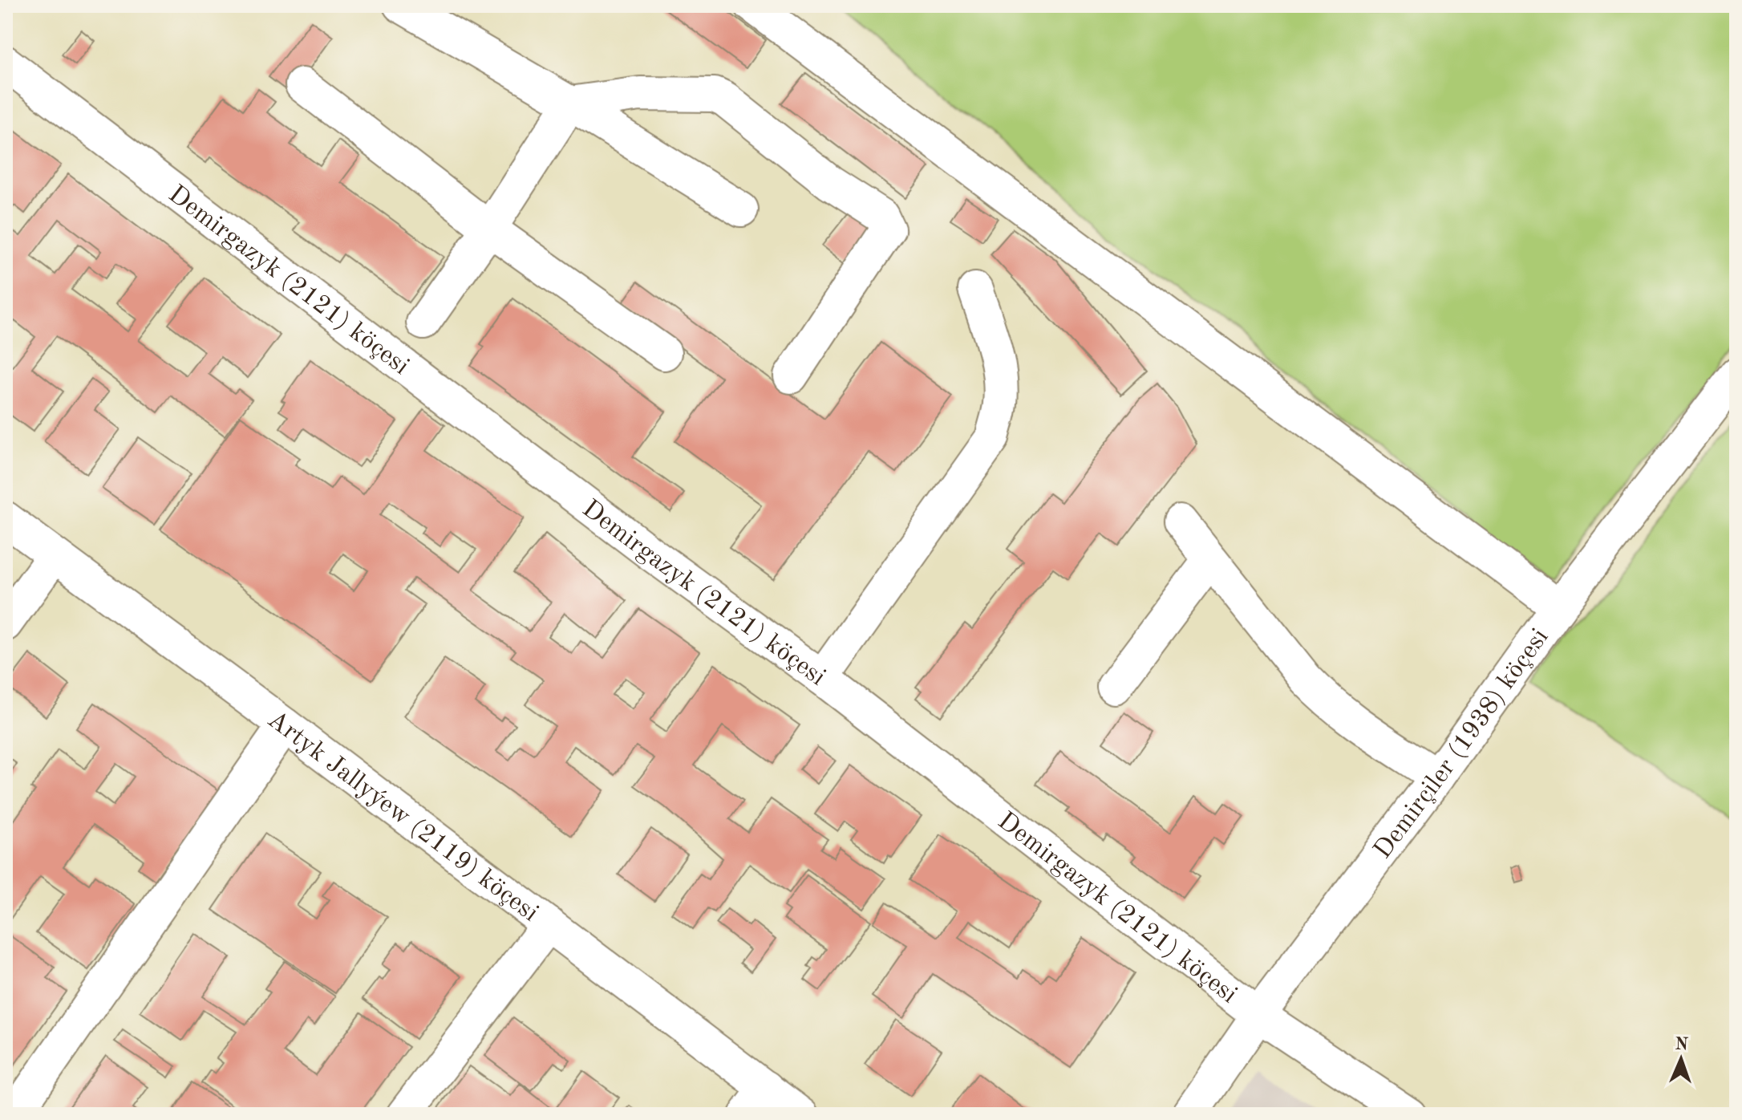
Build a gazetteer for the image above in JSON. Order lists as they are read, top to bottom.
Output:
{
  "streets": {
    "street": ["Demirgazyk (2121) köçesi", "Demirçiler (1938) köçesi", "Artyk Jallyýew (2119) köçesi"]
  },
  "crossings": [
    ["Demirgazyk (2121) köçesi", "Demirçiler (1938) köçesi"]
  ],
  "north": "top"
}
